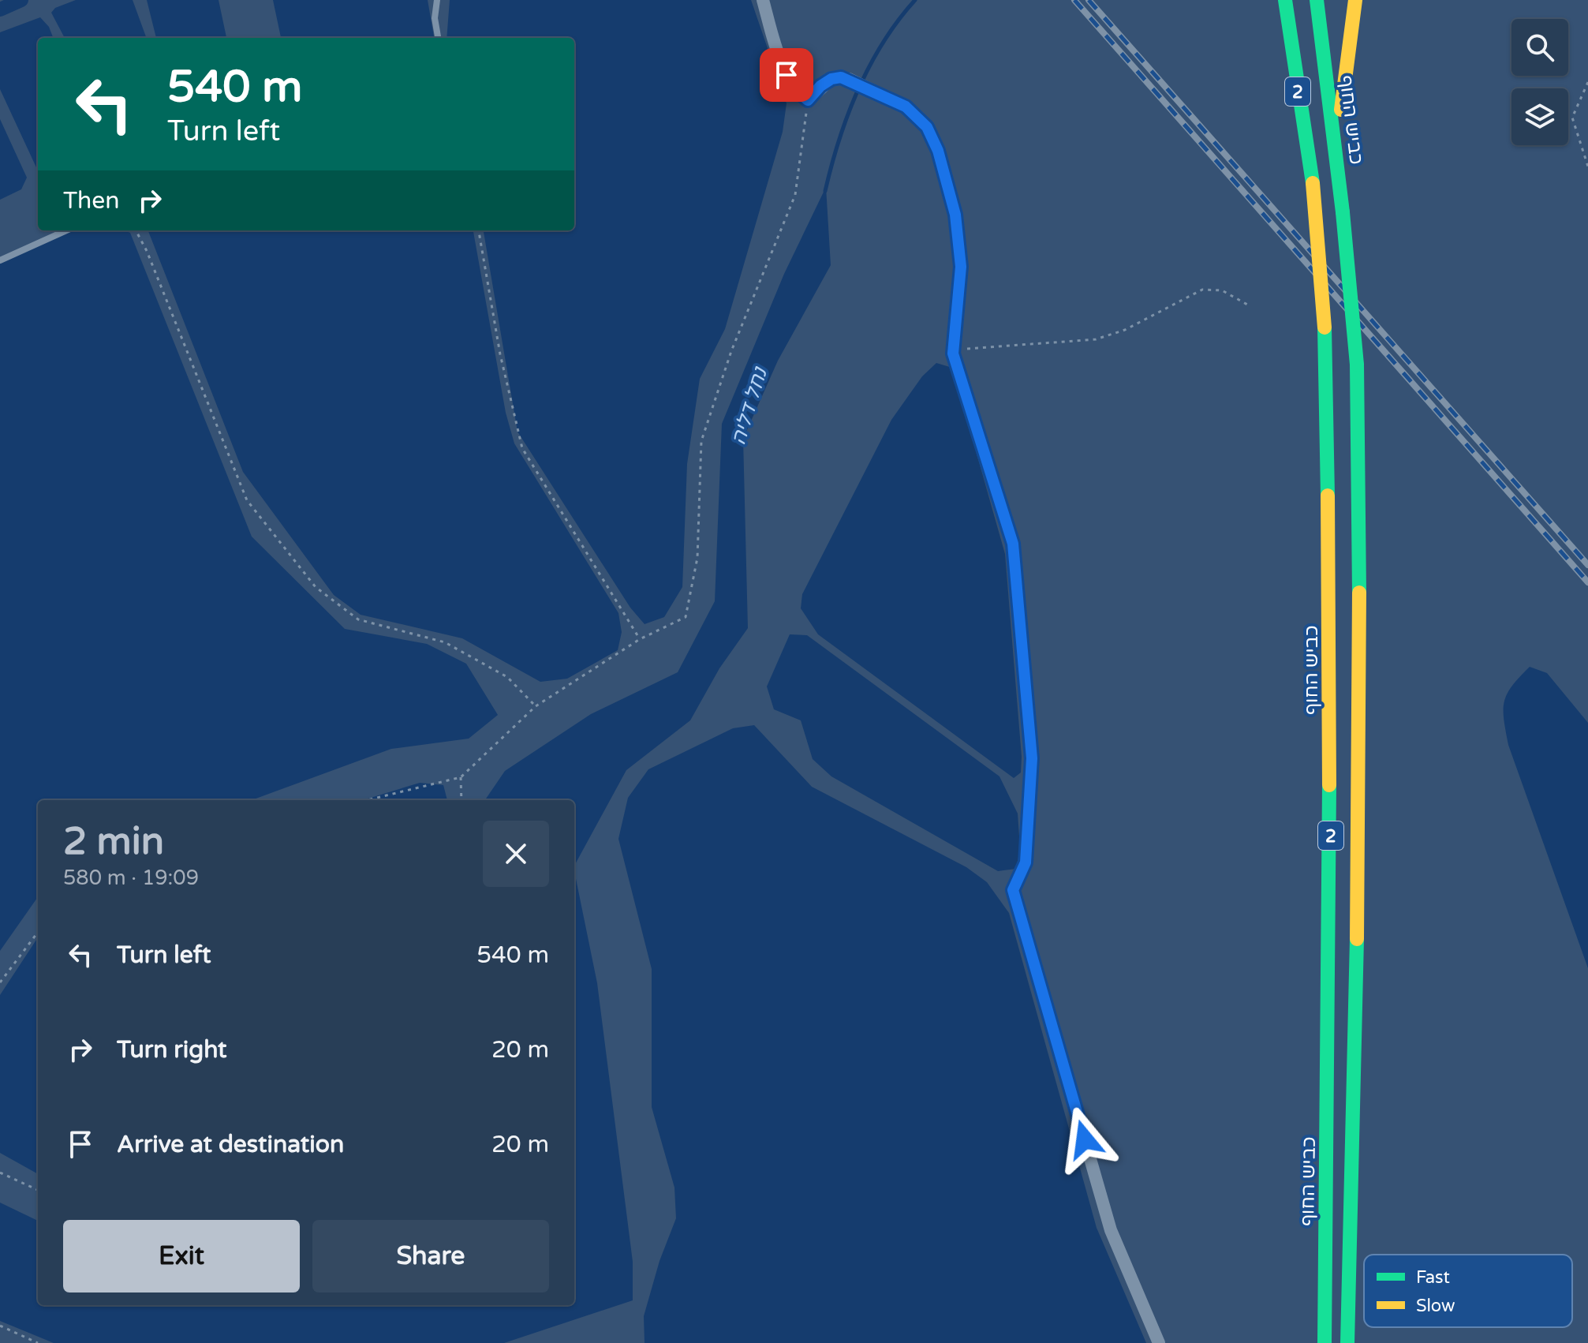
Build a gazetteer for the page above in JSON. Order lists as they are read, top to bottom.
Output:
{
  "streets": {
    "highway": ["2", "כביש החוף"]
  },
  "water": ["נחל דליה"],
  "legend": ["Fast", "Slow"],
  "page": {
    "turn": ["540 m", "Turn left"],
    "then": "Then",
    "heading": ["2 min", "580 m · 19:09"],
    "list": [
      {
        "name": "Turn left",
        "value": "540 m"
      },
      {
        "name": "Turn right",
        "value": "20 m"
      },
      {
        "name": "Arrive at destination",
        "value": "20 m"
      }
    ],
    "buttons": ["Exit", "Share"]
  }
}
